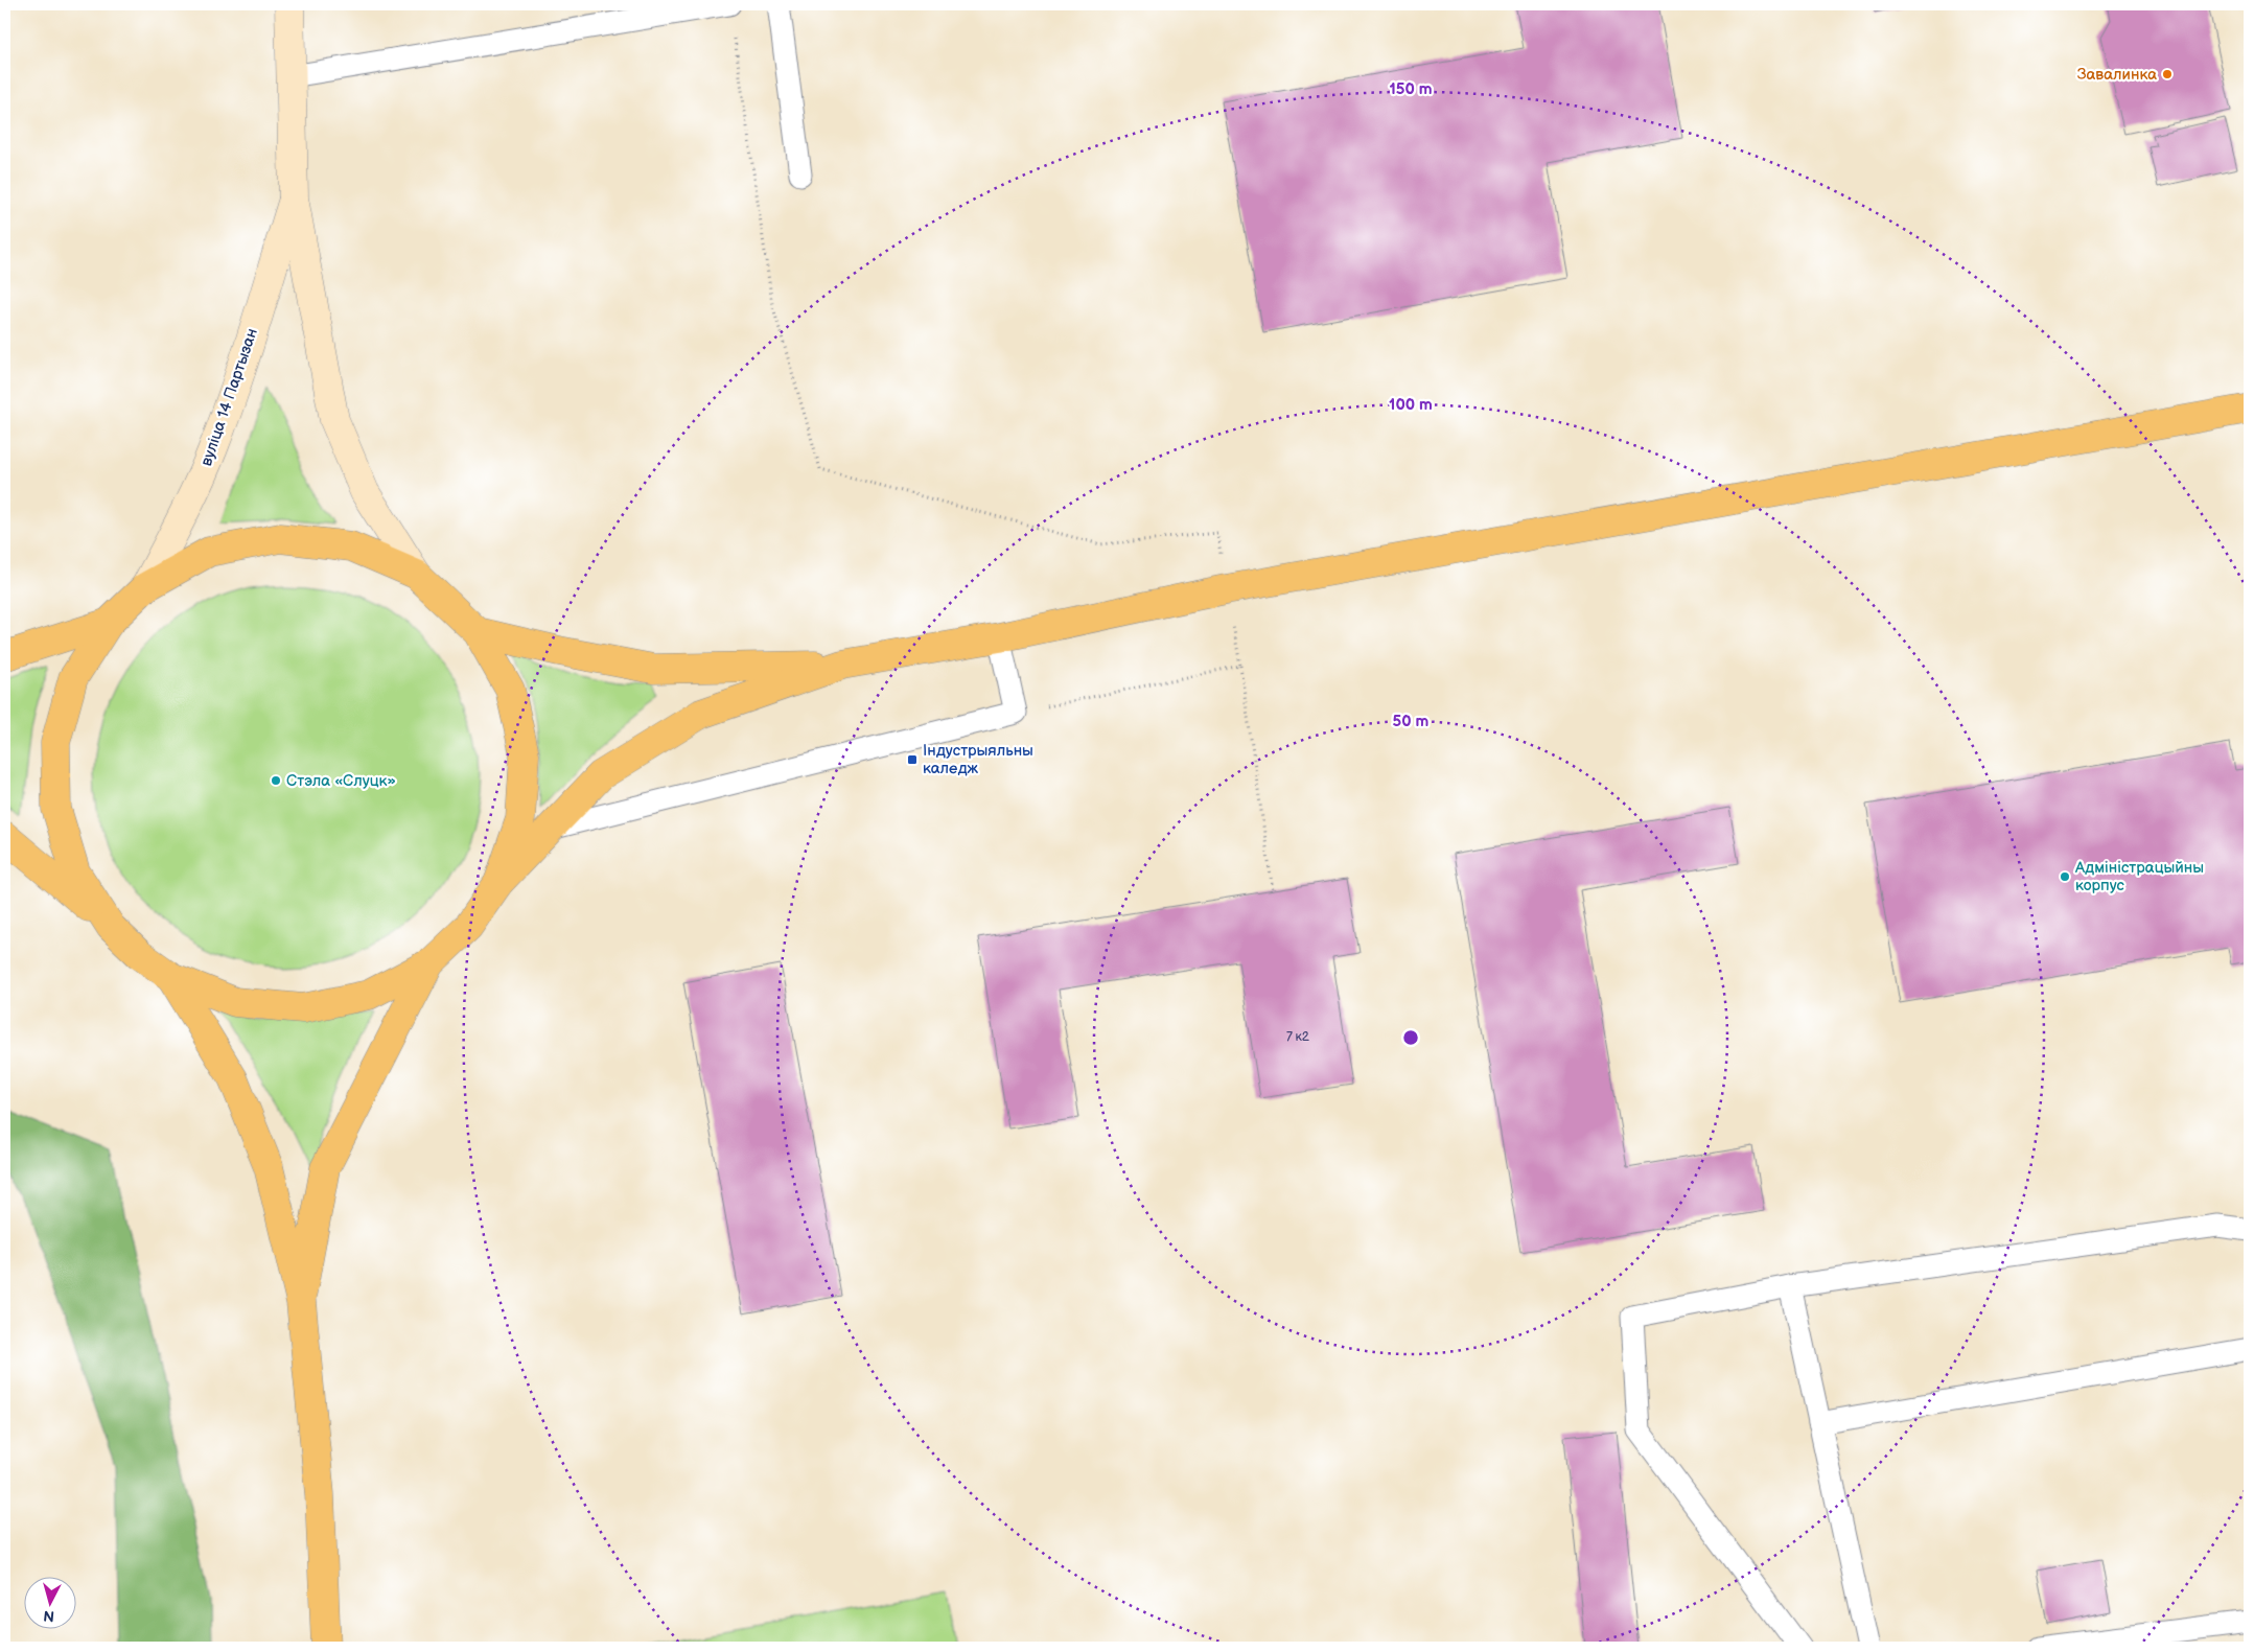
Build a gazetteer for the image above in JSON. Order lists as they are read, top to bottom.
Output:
{
  "streets": {
    "main road": ["вуліца 14 Партызан"]
  },
  "places": {
    "other": ["Завалинка", "Стэла «Слуцк»", "Адміністрацыйны корпус"],
    "transit": ["Індустрыяльны каледж"]
  },
  "house_numbers": ["7 к2"],
  "north": "bottom",
  "rings": ["150 m", "100 m", "50 m"]
}
